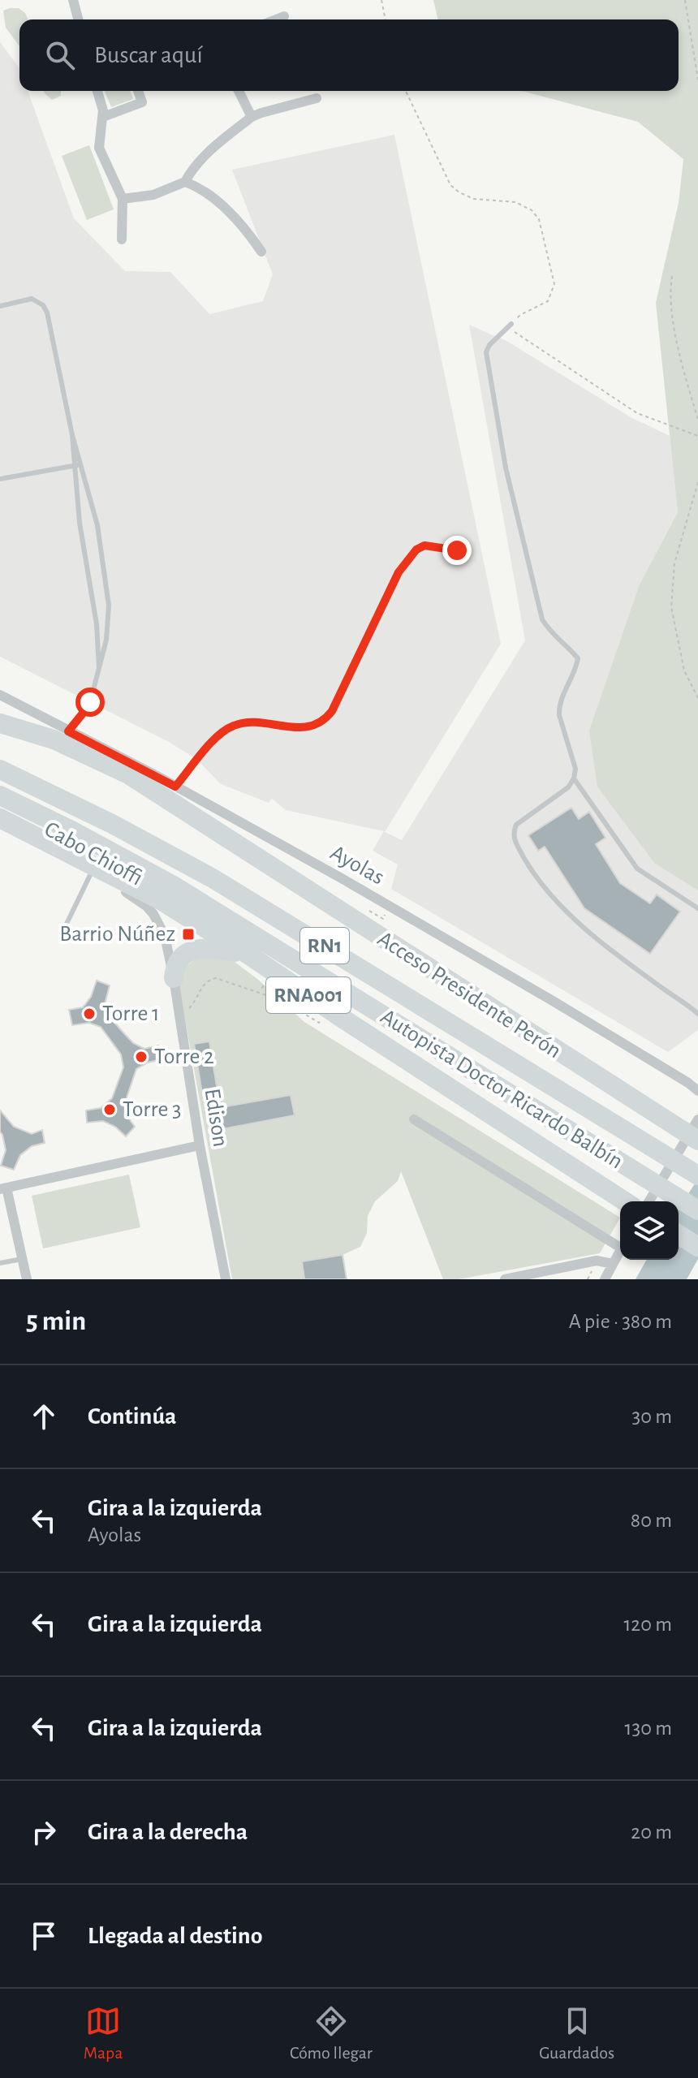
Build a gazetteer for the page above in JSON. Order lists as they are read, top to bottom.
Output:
{
  "streets": {
    "highway": [
      "RN1",
      "RNA001",
      "Acceso Presidente Perón",
      "Autopista Doctor Ricardo Balbín"
    ],
    "street": ["Cabo Chioffi", "Ayolas", "Edison"]
  },
  "crossings": [
    ["Cabo Chioffi", "Edison"],
    ["Ayolas", "Acceso Presidente Perón"]
  ],
  "places": {
    "transit": ["Barrio Núñez"],
    "other": ["Torre 1", "Torre 2", "Torre 3"]
  },
  "page": {
    "search": "Buscar aquí",
    "heading": ["5 min", "A pie · 380 m"],
    "list": [
      ["Continúa", "30 m"],
      ["Gira a la izquierda", "Ayolas", "80 m"],
      ["Gira a la izquierda", "120 m"],
      ["Gira a la izquierda", "130 m"],
      ["Gira a la derecha", "20 m"],
      "Llegada al destino"
    ],
    "nav": ["Mapa", "Cómo llegar", "Guardados"]
  }
}
